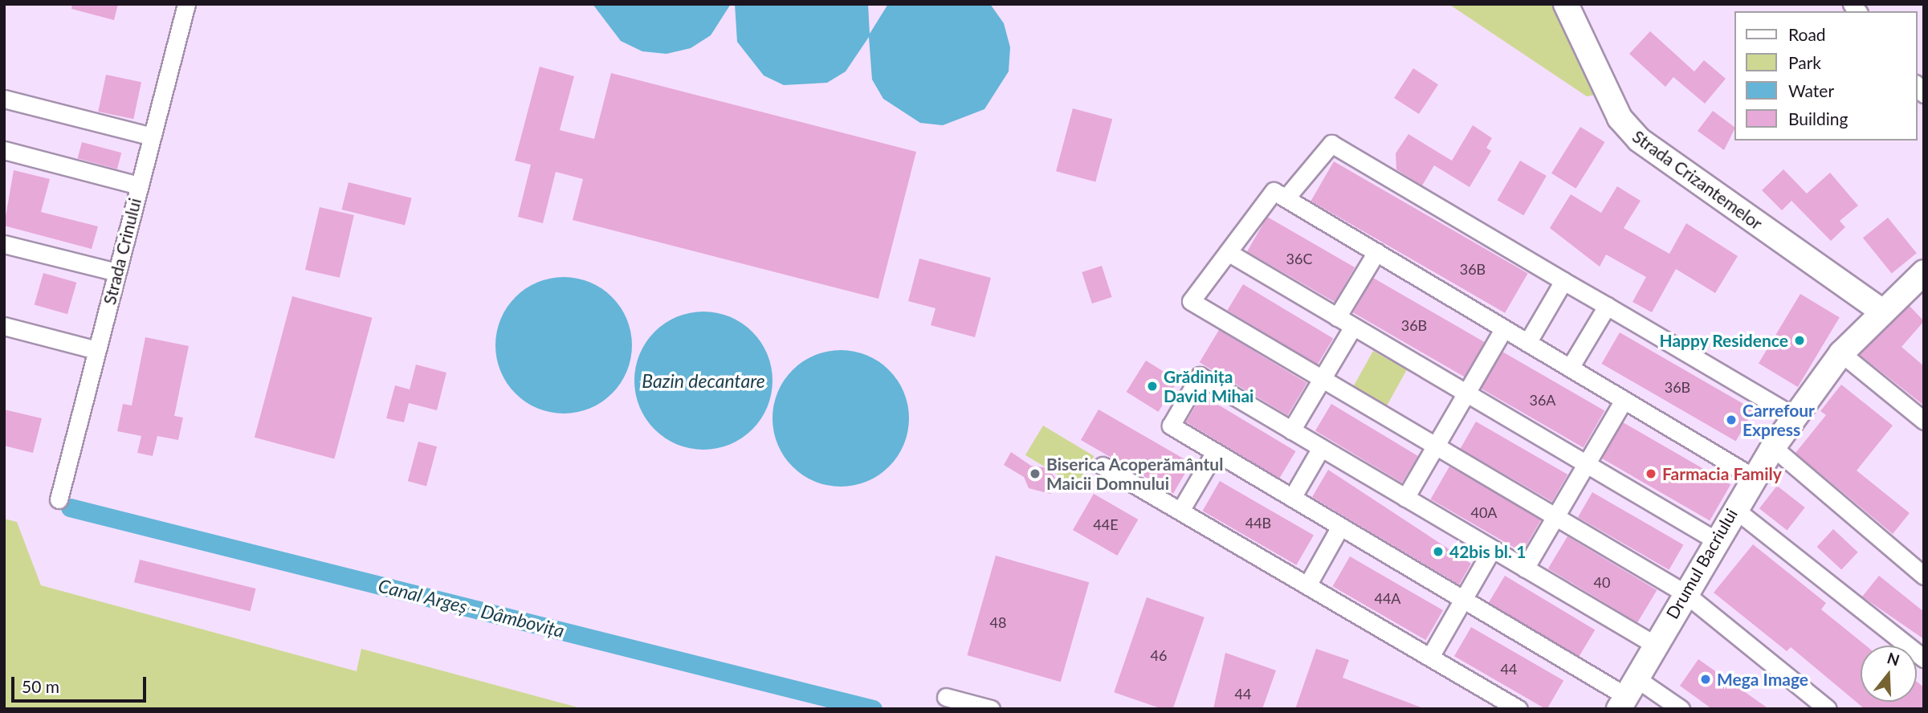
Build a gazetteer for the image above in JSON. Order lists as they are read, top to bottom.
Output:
{
  "streets": {
    "street": ["Strada Crizantemelor", "Strada Crinului", "Drumul Bacriului"]
  },
  "crossings": [
    ["Strada Crizantemelor", "Drumul Bacriului"]
  ],
  "water": ["Bazin decantare", "Canal Argeș - Dâmbovița"],
  "places": [
    "Happy Residence",
    "Grădinița David Mihai",
    "Carrefour Express",
    "Biserica Acoperământul Maicii Domnului",
    "Farmacia Family",
    "42bis bl. 1",
    "Mega Image"
  ],
  "house_numbers": [
    "36C",
    "36B",
    "36B",
    "36B",
    "36A",
    "40A",
    "44B",
    "44E",
    "40",
    "44A",
    "48",
    "46",
    "44",
    "44"
  ],
  "legend": [
    "Road",
    "Park",
    "Water",
    "Building"
  ],
  "scale_bar": "50 m",
  "north": "top"
}
